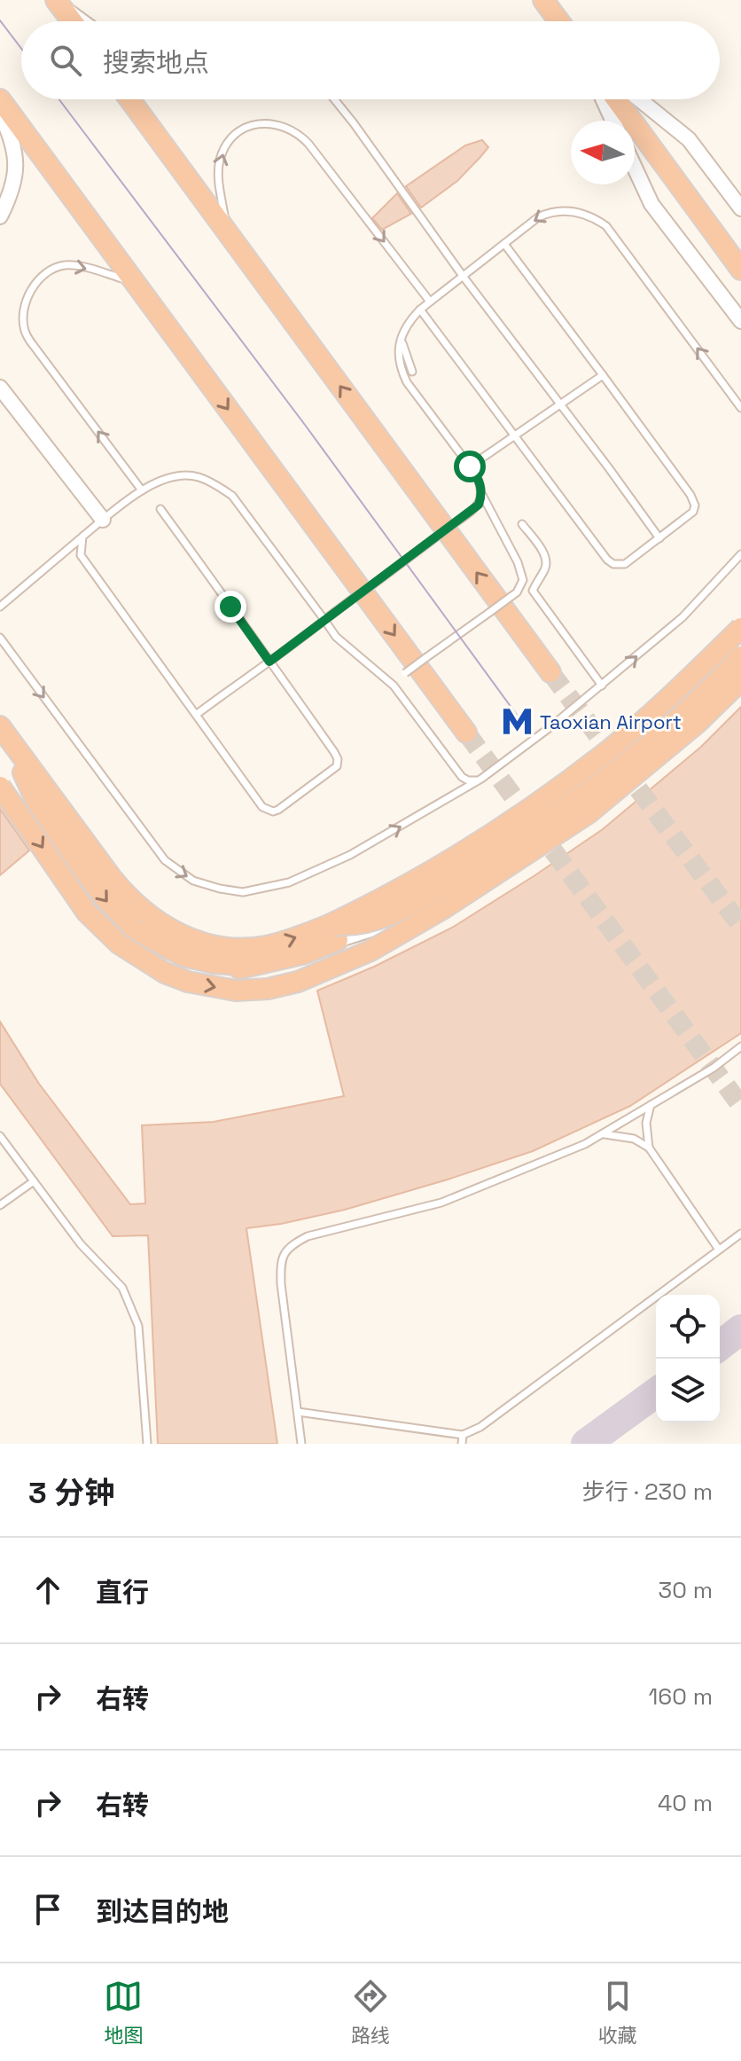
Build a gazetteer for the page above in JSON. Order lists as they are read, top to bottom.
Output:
{
  "places": {
    "metro station": ["Taoxian Airport"]
  },
  "north": "left",
  "page": {
    "search": "搜索地点",
    "heading": ["3 分钟", "步行 · 230 m"],
    "list": [
      ["直行", "30 m"],
      ["右转", "160 m"],
      ["右转", "40 m"],
      "到达目的地"
    ],
    "nav": ["地图", "路线", "收藏"]
  }
}
